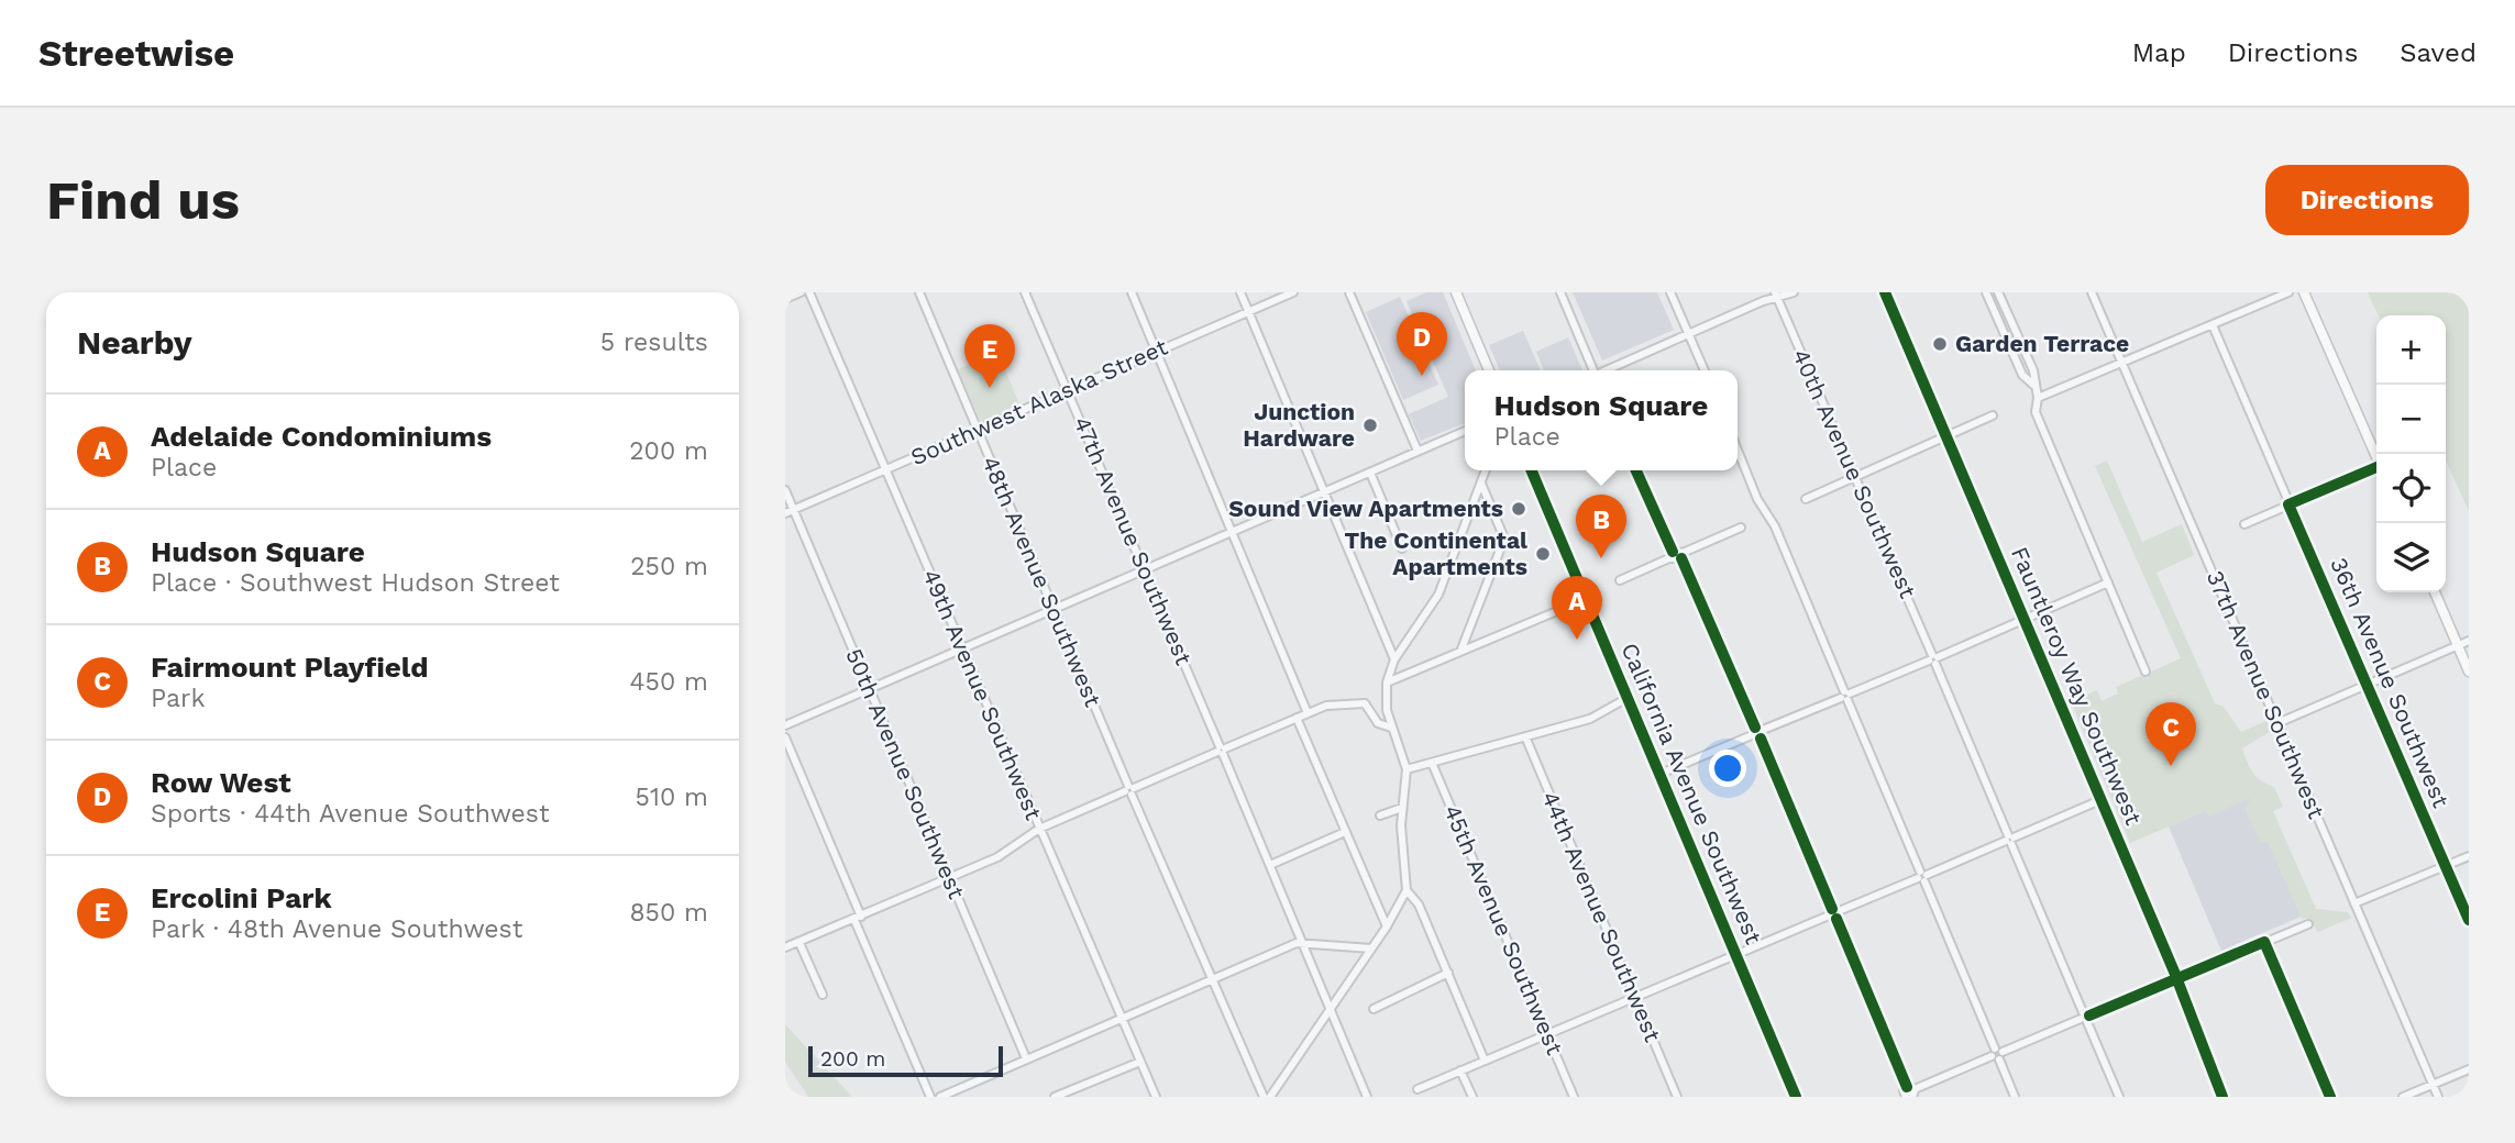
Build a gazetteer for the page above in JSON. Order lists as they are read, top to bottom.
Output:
{
  "streets": {
    "main road": ["Fauntleroy Way Southwest", "California Avenue Southwest"],
    "street": [
      "Southwest Alaska Street",
      "40th Avenue Southwest",
      "47th Avenue Southwest",
      "48th Avenue Southwest",
      "36th Avenue Southwest",
      "49th Avenue Southwest",
      "37th Avenue Southwest",
      "50th Avenue Southwest",
      "44th Avenue Southwest",
      "45th Avenue Southwest"
    ]
  },
  "crossings": [
    ["Southwest Alaska Street", "47th Avenue Southwest"],
    ["Southwest Alaska Street", "48th Avenue Southwest"],
    ["Southwest Alaska Street", "49th Avenue Southwest"],
    ["Southwest Alaska Street", "50th Avenue Southwest"]
  ],
  "places": [
    "Garden Terrace",
    "Junction Hardware",
    "Sound View Apartments",
    "The Continental Apartments"
  ],
  "scale_bar": "200 m",
  "page": {
    "header": "Streetwise",
    "nav": ["Map", "Directions", "Saved"],
    "buttons": "Directions",
    "title": "Find us",
    "heading": ["Nearby", "5 results"],
    "pins": [
      "D",
      "E",
      "B",
      "A",
      "C"
    ],
    "map_buttons": ["+", "−"],
    "popup": ["Hudson Square", "Place"],
    "list": [
      {
        "mark": "A",
        "name": "Adelaide Condominiums",
        "note": "Place",
        "value": "200 m"
      },
      {
        "mark": "B",
        "name": "Hudson Square",
        "note": "Place · Southwest Hudson Street",
        "value": "250 m"
      },
      {
        "mark": "C",
        "name": "Fairmount Playfield",
        "note": "Park",
        "value": "450 m"
      },
      {
        "mark": "D",
        "name": "Row West",
        "note": "Sports · 44th Avenue Southwest",
        "value": "510 m"
      },
      {
        "mark": "E",
        "name": "Ercolini Park",
        "note": "Park · 48th Avenue Southwest",
        "value": "850 m"
      }
    ],
    "scale": "200 m"
  }
}
